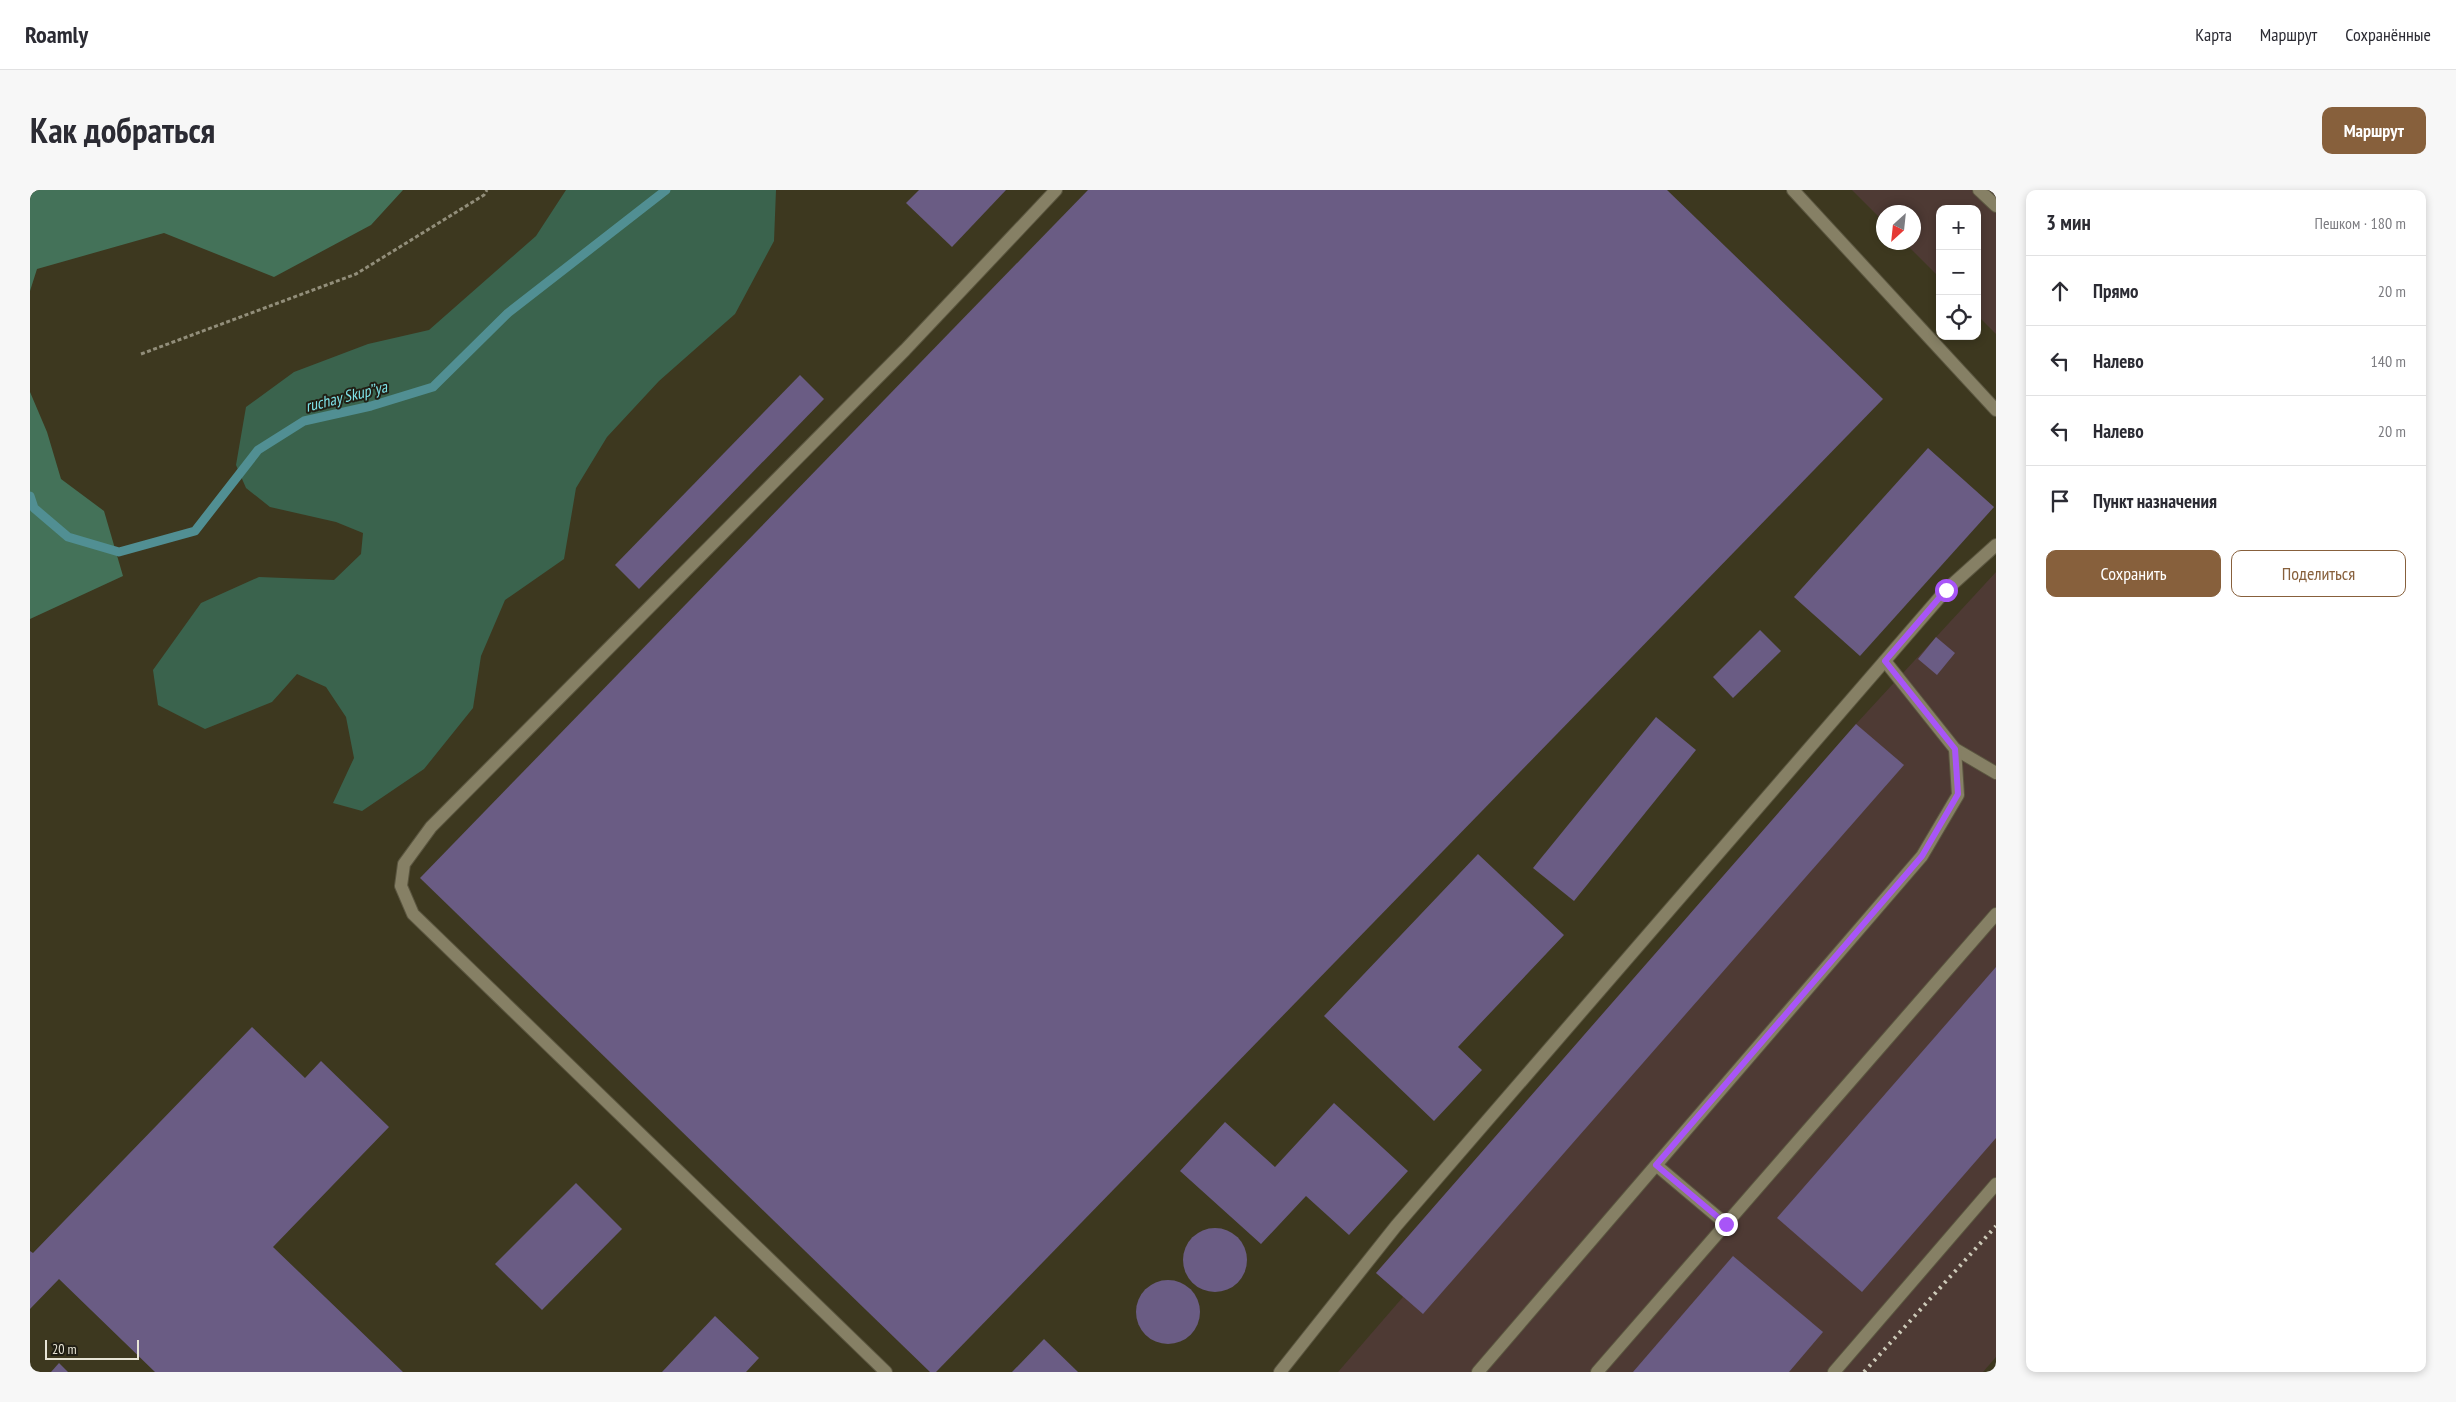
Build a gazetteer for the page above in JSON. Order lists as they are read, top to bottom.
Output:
{
  "water": ["ruchay Skup’’ya"],
  "scale_bar": "20 m",
  "north": "bottom left",
  "page": {
    "header": "Roamly",
    "nav": ["Карта", "Маршрут", "Сохранённые"],
    "title": "Как добраться",
    "buttons": [
      "Маршрут",
      ["Сохранить", "Поделиться"]
    ],
    "heading": ["3 мин", "Пешком · 180 m"],
    "map_buttons": ["+", "−"],
    "list": [
      ["Прямо", "20 m"],
      ["Налево", "140 m"],
      ["Налево", "20 m"],
      "Пункт назначения"
    ],
    "scale": "20 m"
  }
}
